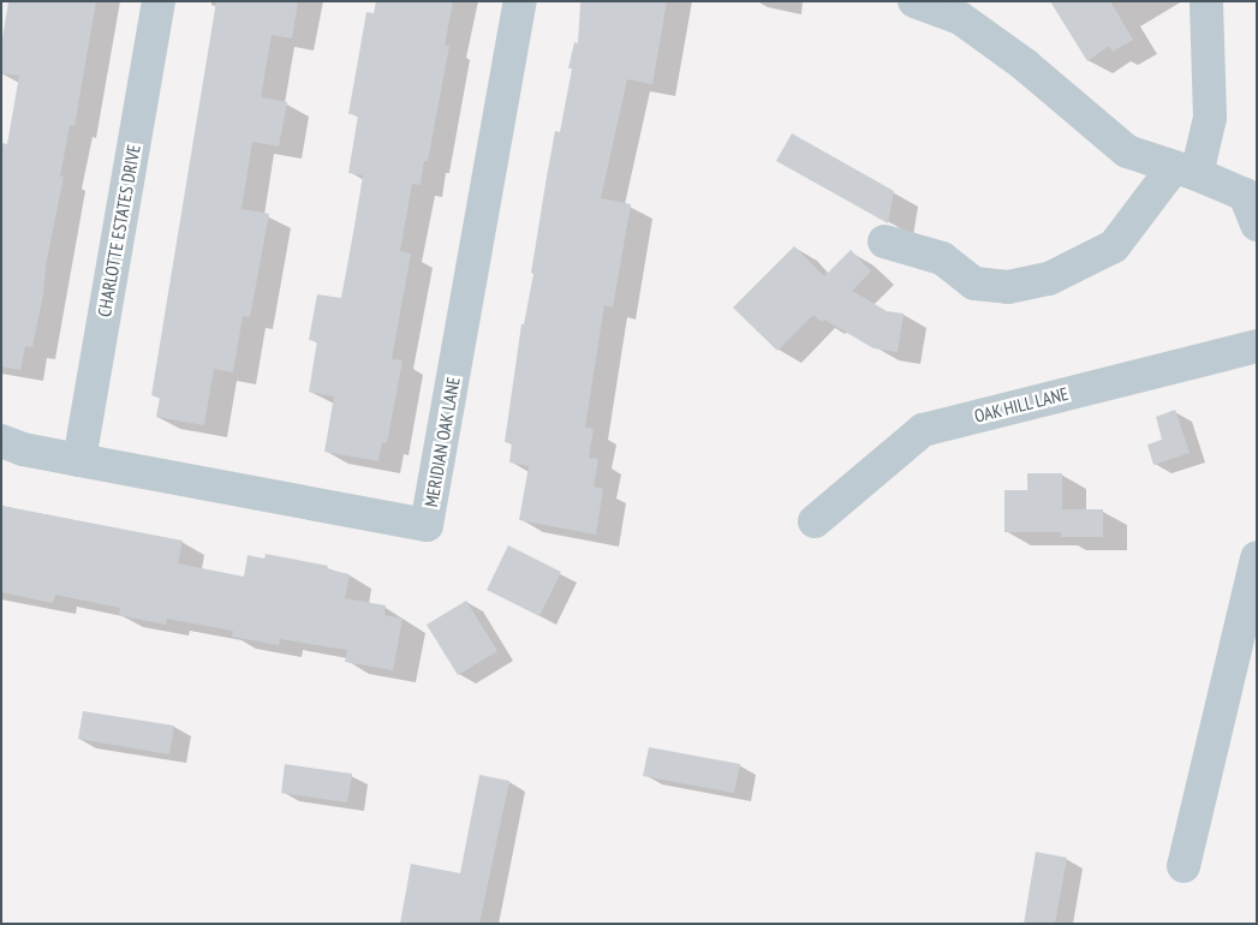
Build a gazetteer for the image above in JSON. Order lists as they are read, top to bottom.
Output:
{
  "streets": {
    "street": ["CHARLOTTE ESTATES DRIVE", "OAK HILL LANE", "MERIDIAN OAK LANE"]
  },
  "crossings": [
    ["CHARLOTTE ESTATES DRIVE", "MERIDIAN OAK LANE"]
  ]
}
